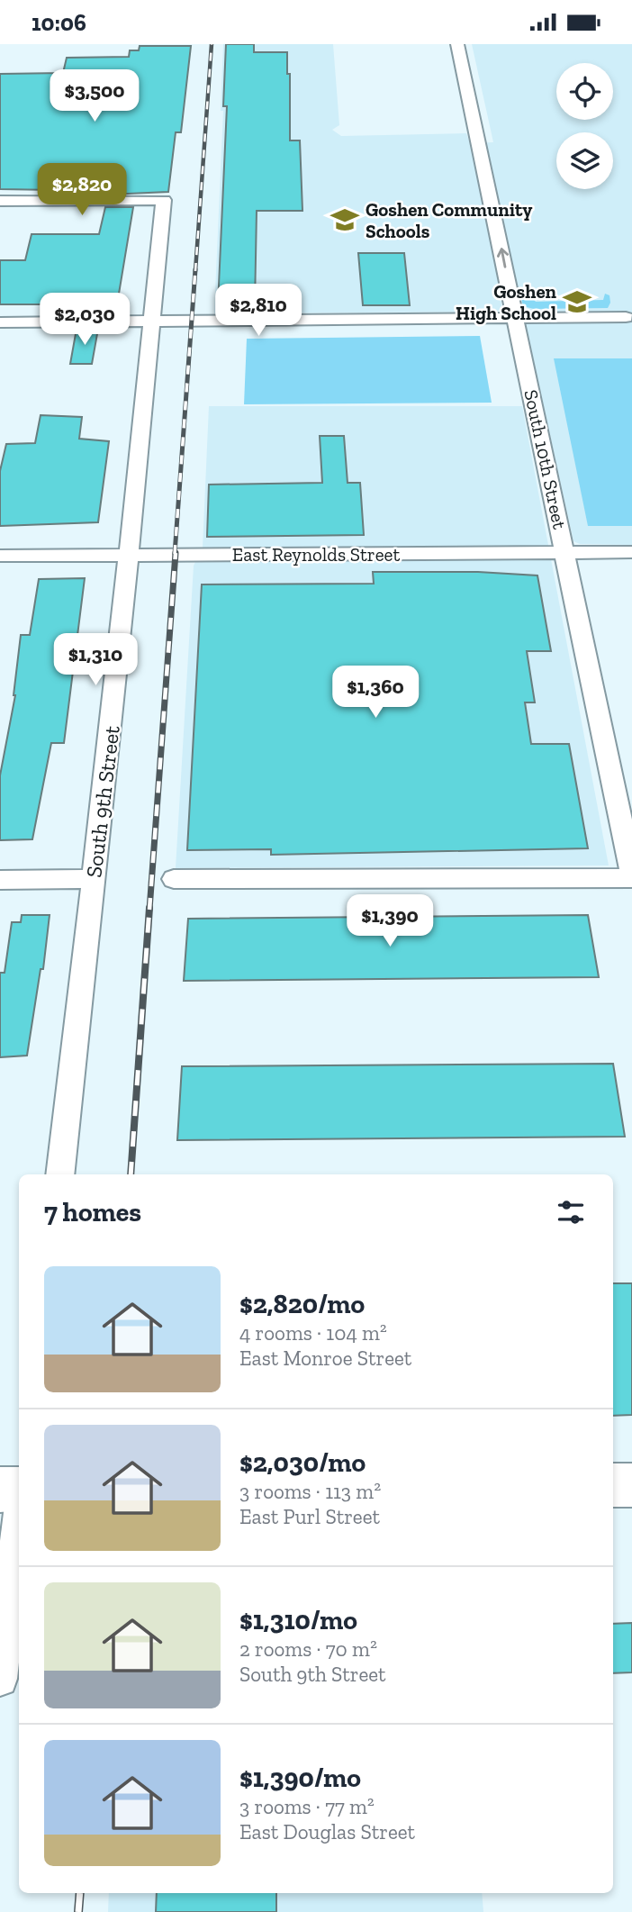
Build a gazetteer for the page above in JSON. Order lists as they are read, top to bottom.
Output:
{
  "streets": {
    "street": ["South 10th Street", "East Reynolds Street", "South 9th Street"]
  },
  "crossings": [
    ["South 10th Street", "East Reynolds Street"],
    ["East Reynolds Street", "South 9th Street"]
  ],
  "places": {
    "school or university": ["Goshen Community Schools", "Goshen High School"]
  },
  "page": {
    "status": "10:06",
    "price": [
      "$3,500",
      "$2,820",
      "$2,810",
      "$2,030",
      "$1,310",
      "$1,360",
      "$1,390"
    ],
    "heading": "7 homes",
    "list": [
      {
        "name": "$2,820/mo",
        "note": "4 rooms · 104 m² · East Monroe Street"
      },
      {
        "name": "$2,030/mo",
        "note": "3 rooms · 113 m² · East Purl Street"
      },
      {
        "name": "$1,310/mo",
        "note": "2 rooms · 70 m² · South 9th Street"
      },
      {
        "name": "$1,390/mo",
        "note": "3 rooms · 77 m² · East Douglas Street"
      }
    ]
  }
}
